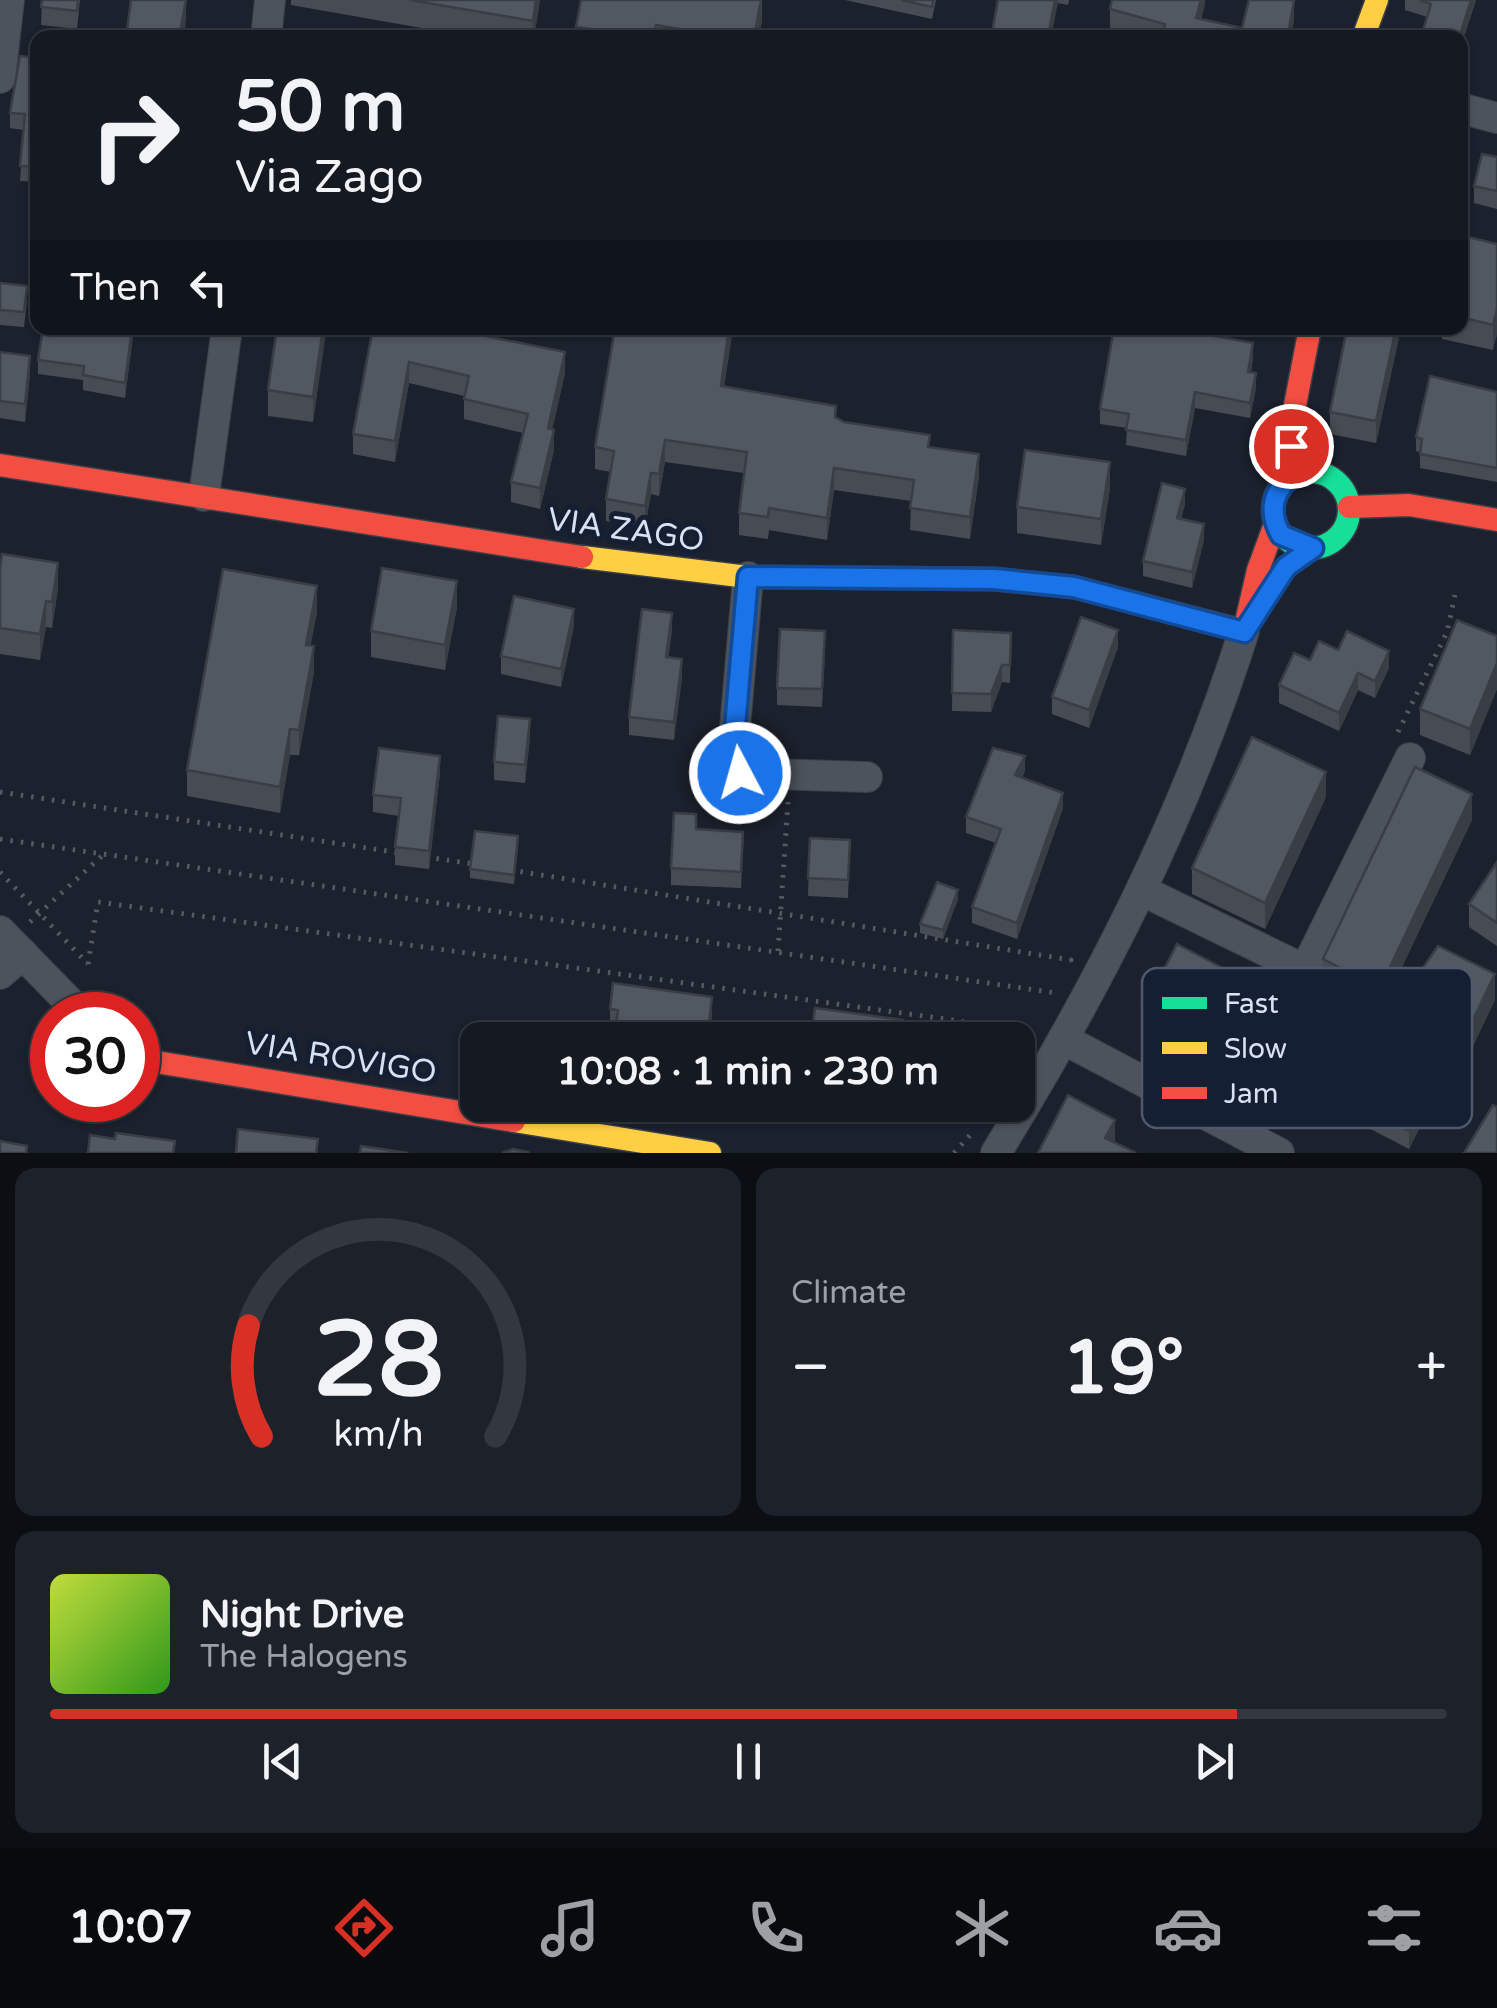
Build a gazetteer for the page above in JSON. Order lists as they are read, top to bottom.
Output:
{
  "streets": {
    "street": ["VIA ZAGO", "VIA ROVIGO"]
  },
  "legend": ["Fast", "Slow", "Jam"],
  "page": {
    "turn": ["50 m", "Via Zago"],
    "then": "Then",
    "limit": "30",
    "trip": "10:08 · 1 min · 230 m",
    "tile": "Climate",
    "heat": ["−", "19°", "+"],
    "song": ["Night Drive", "The Halogens"],
    "tabs": "10:07",
    "gauge": ["28", "km/h"]
  }
}
